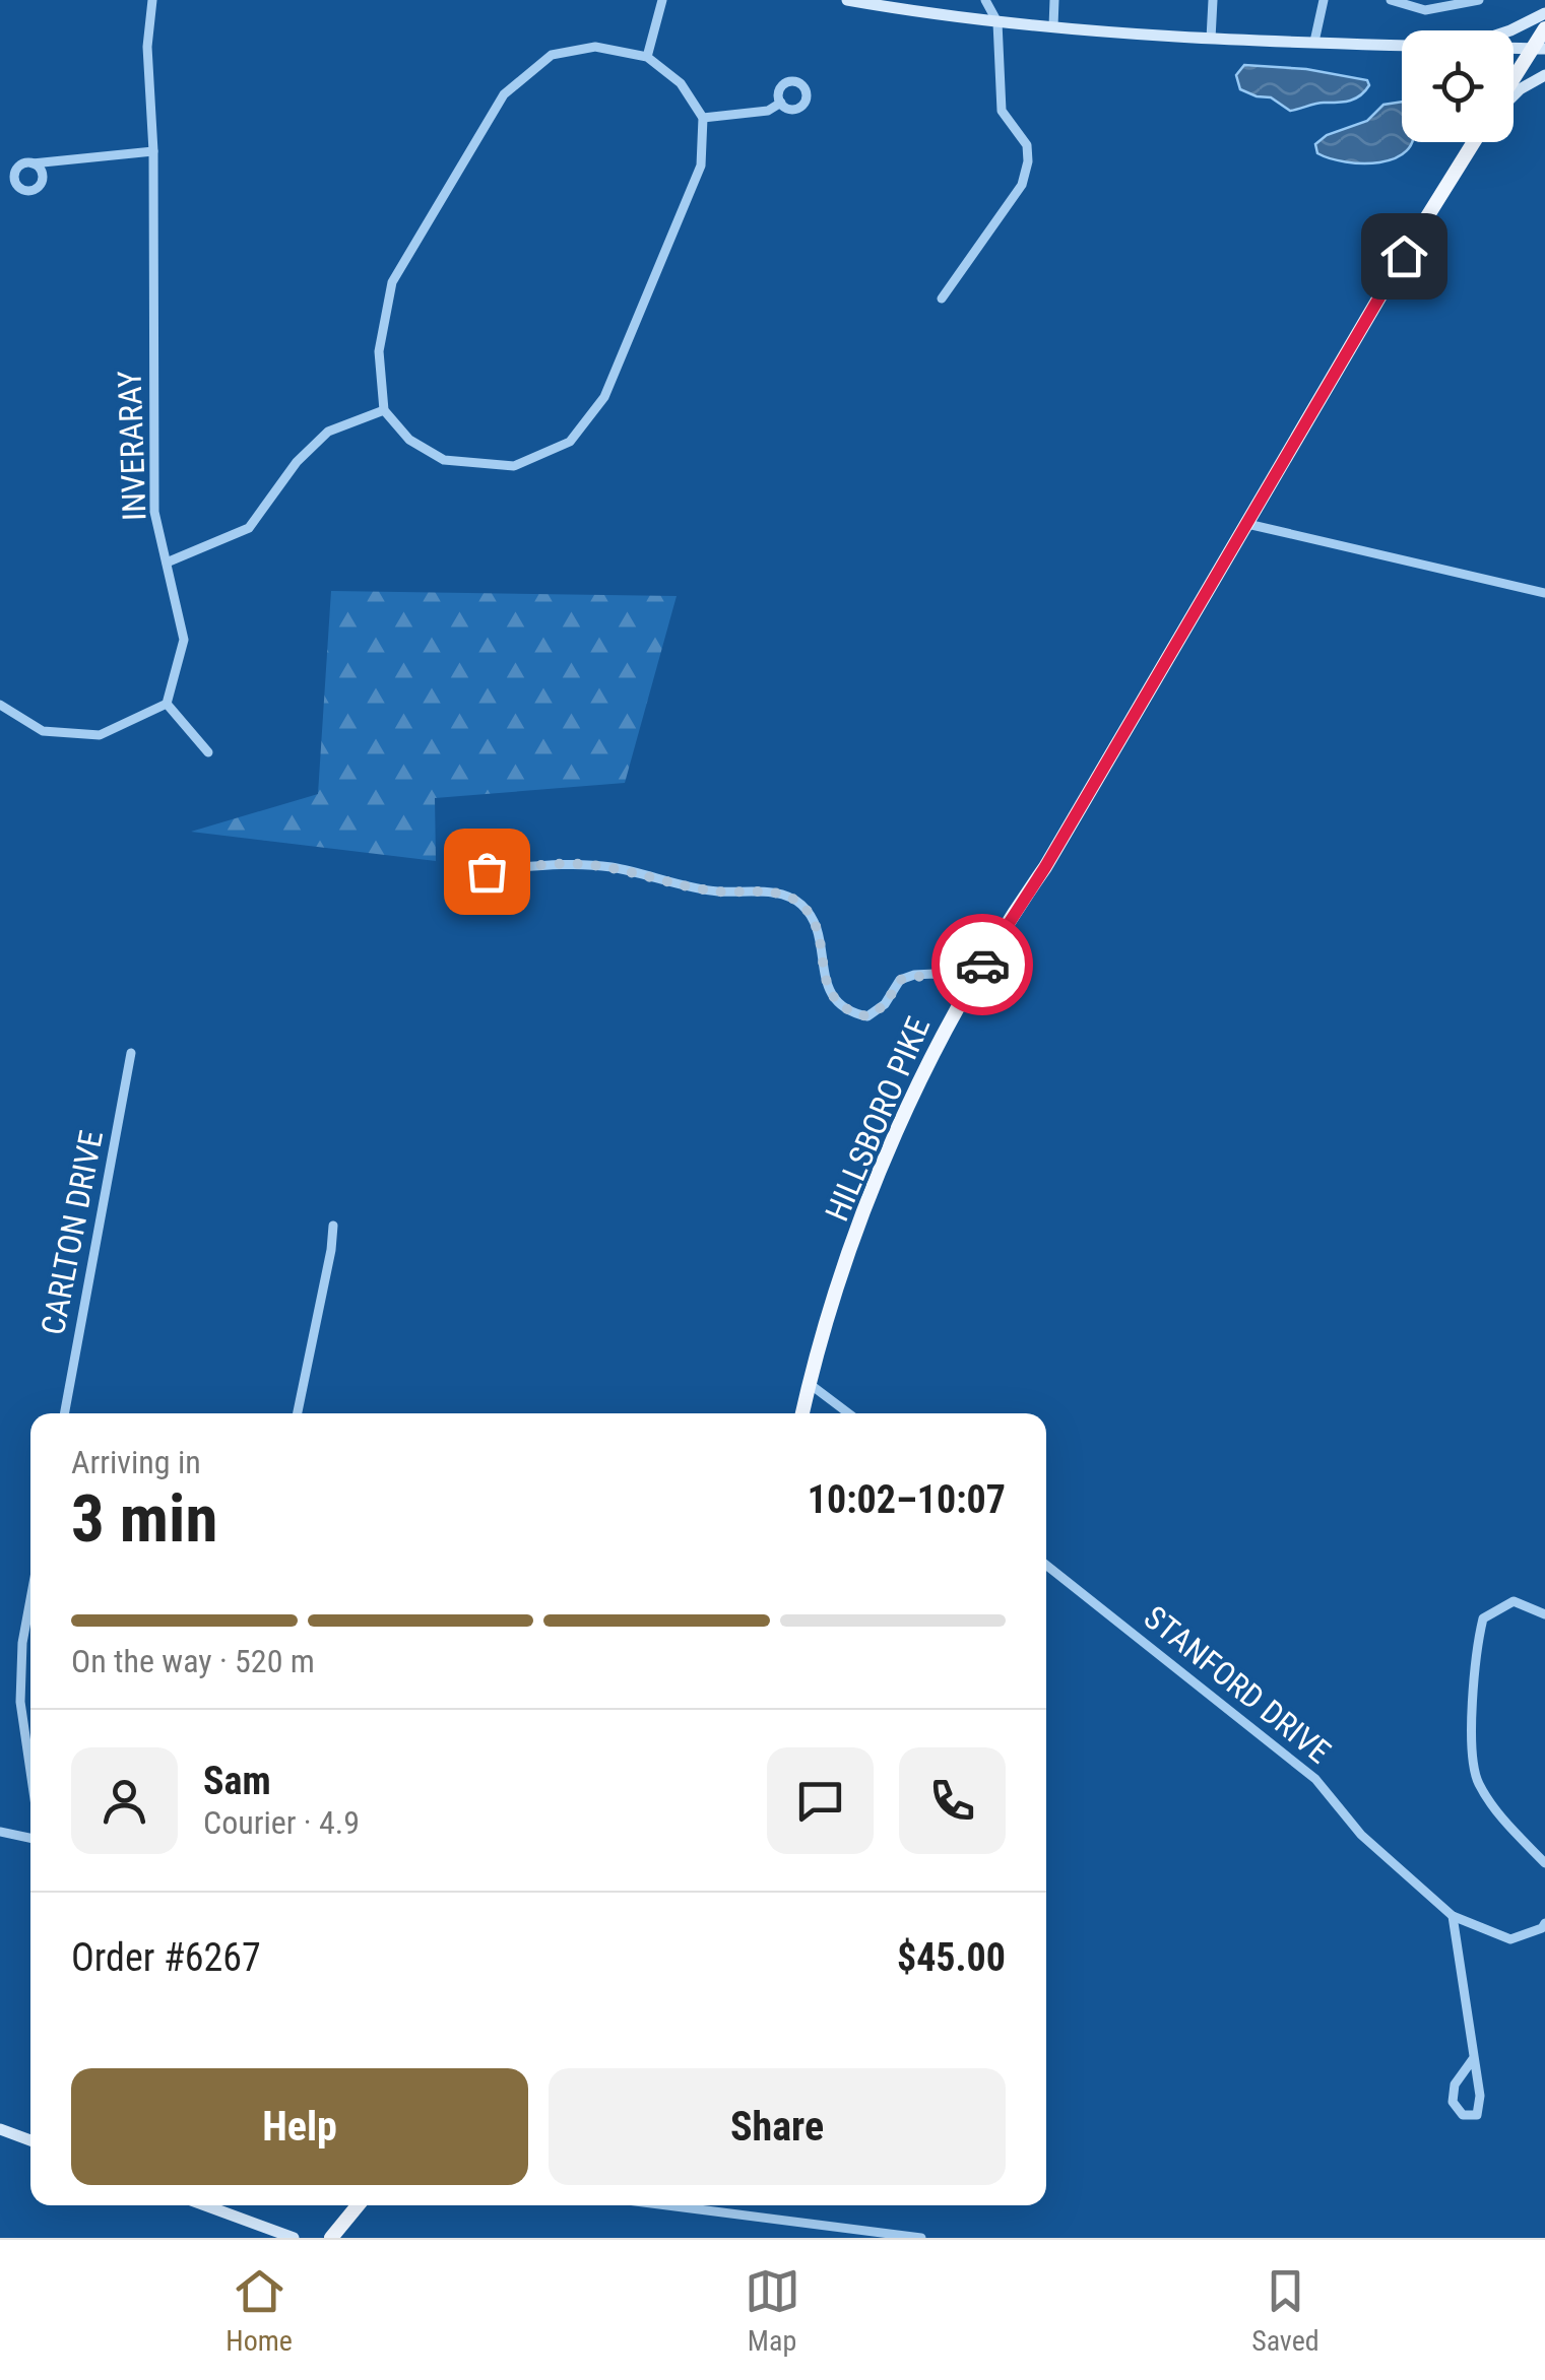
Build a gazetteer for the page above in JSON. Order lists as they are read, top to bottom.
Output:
{
  "streets": {
    "main road": ["HILLSBORO PIKE"],
    "street": ["INVERARAY", "CARLTON DRIVE", "STANFORD DRIVE"]
  },
  "page": {
    "heading": ["3 min", "Arriving in", "10:02–10:07"],
    "panel": [
      "Sam",
      "Courier · 4.9",
      "Order #6267",
      "$45.00"
    ],
    "bar": "On the way · 520 m",
    "buttons": ["Help", "Share"],
    "tabs": ["Home", "Map", "Saved"]
  }
}
